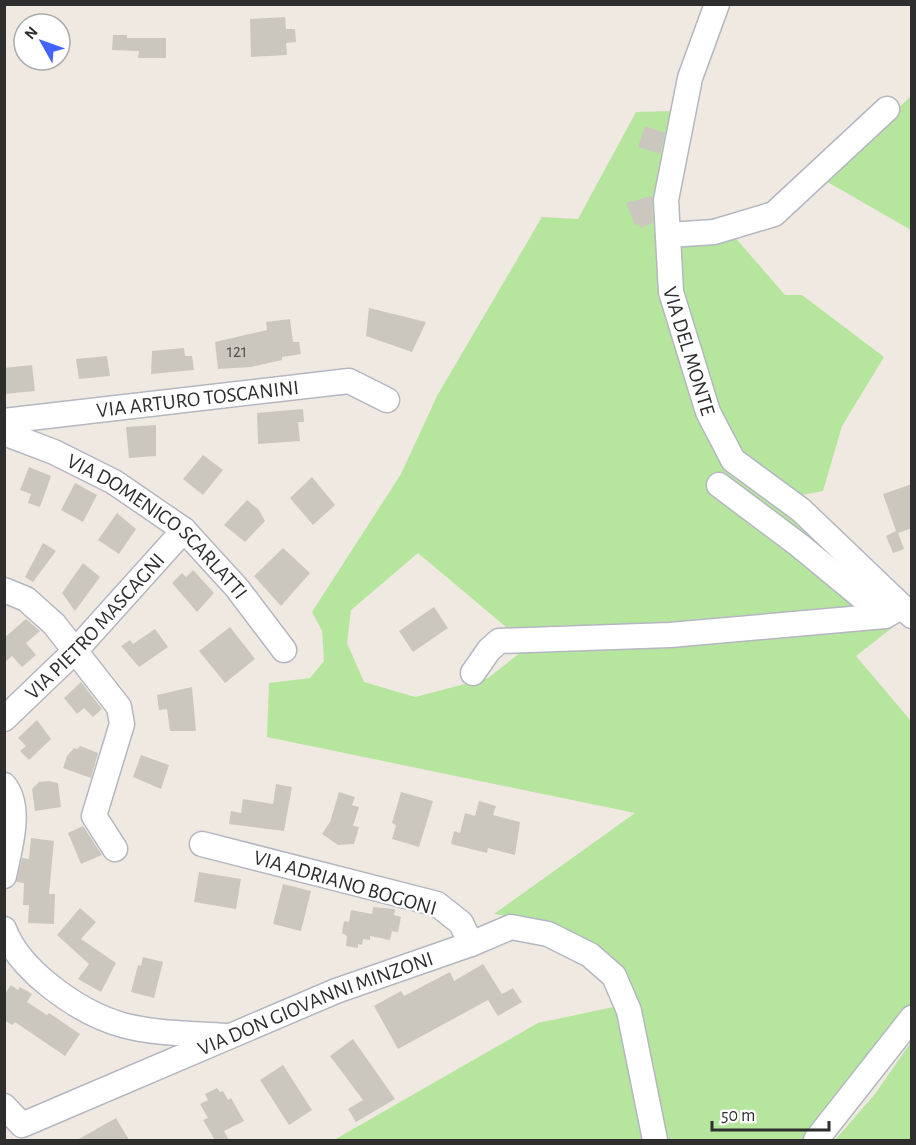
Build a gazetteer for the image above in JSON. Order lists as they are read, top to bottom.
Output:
{
  "streets": {
    "street": [
      "VIA DEL MONTE",
      "VIA ARTURO TOSCANINI",
      "VIA DOMENICO SCARLATTI",
      "VIA PIETRO MASCAGNI",
      "VIA ADRIANO BOGONI",
      "VIA DON GIOVANNI MINZONI"
    ]
  },
  "crossings": [
    ["VIA DOMENICO SCARLATTI", "VIA PIETRO MASCAGNI"],
    ["VIA ADRIANO BOGONI", "VIA DON GIOVANNI MINZONI"]
  ],
  "house_numbers": ["121"],
  "scale_bar": "50 m",
  "north": "top left"
}
